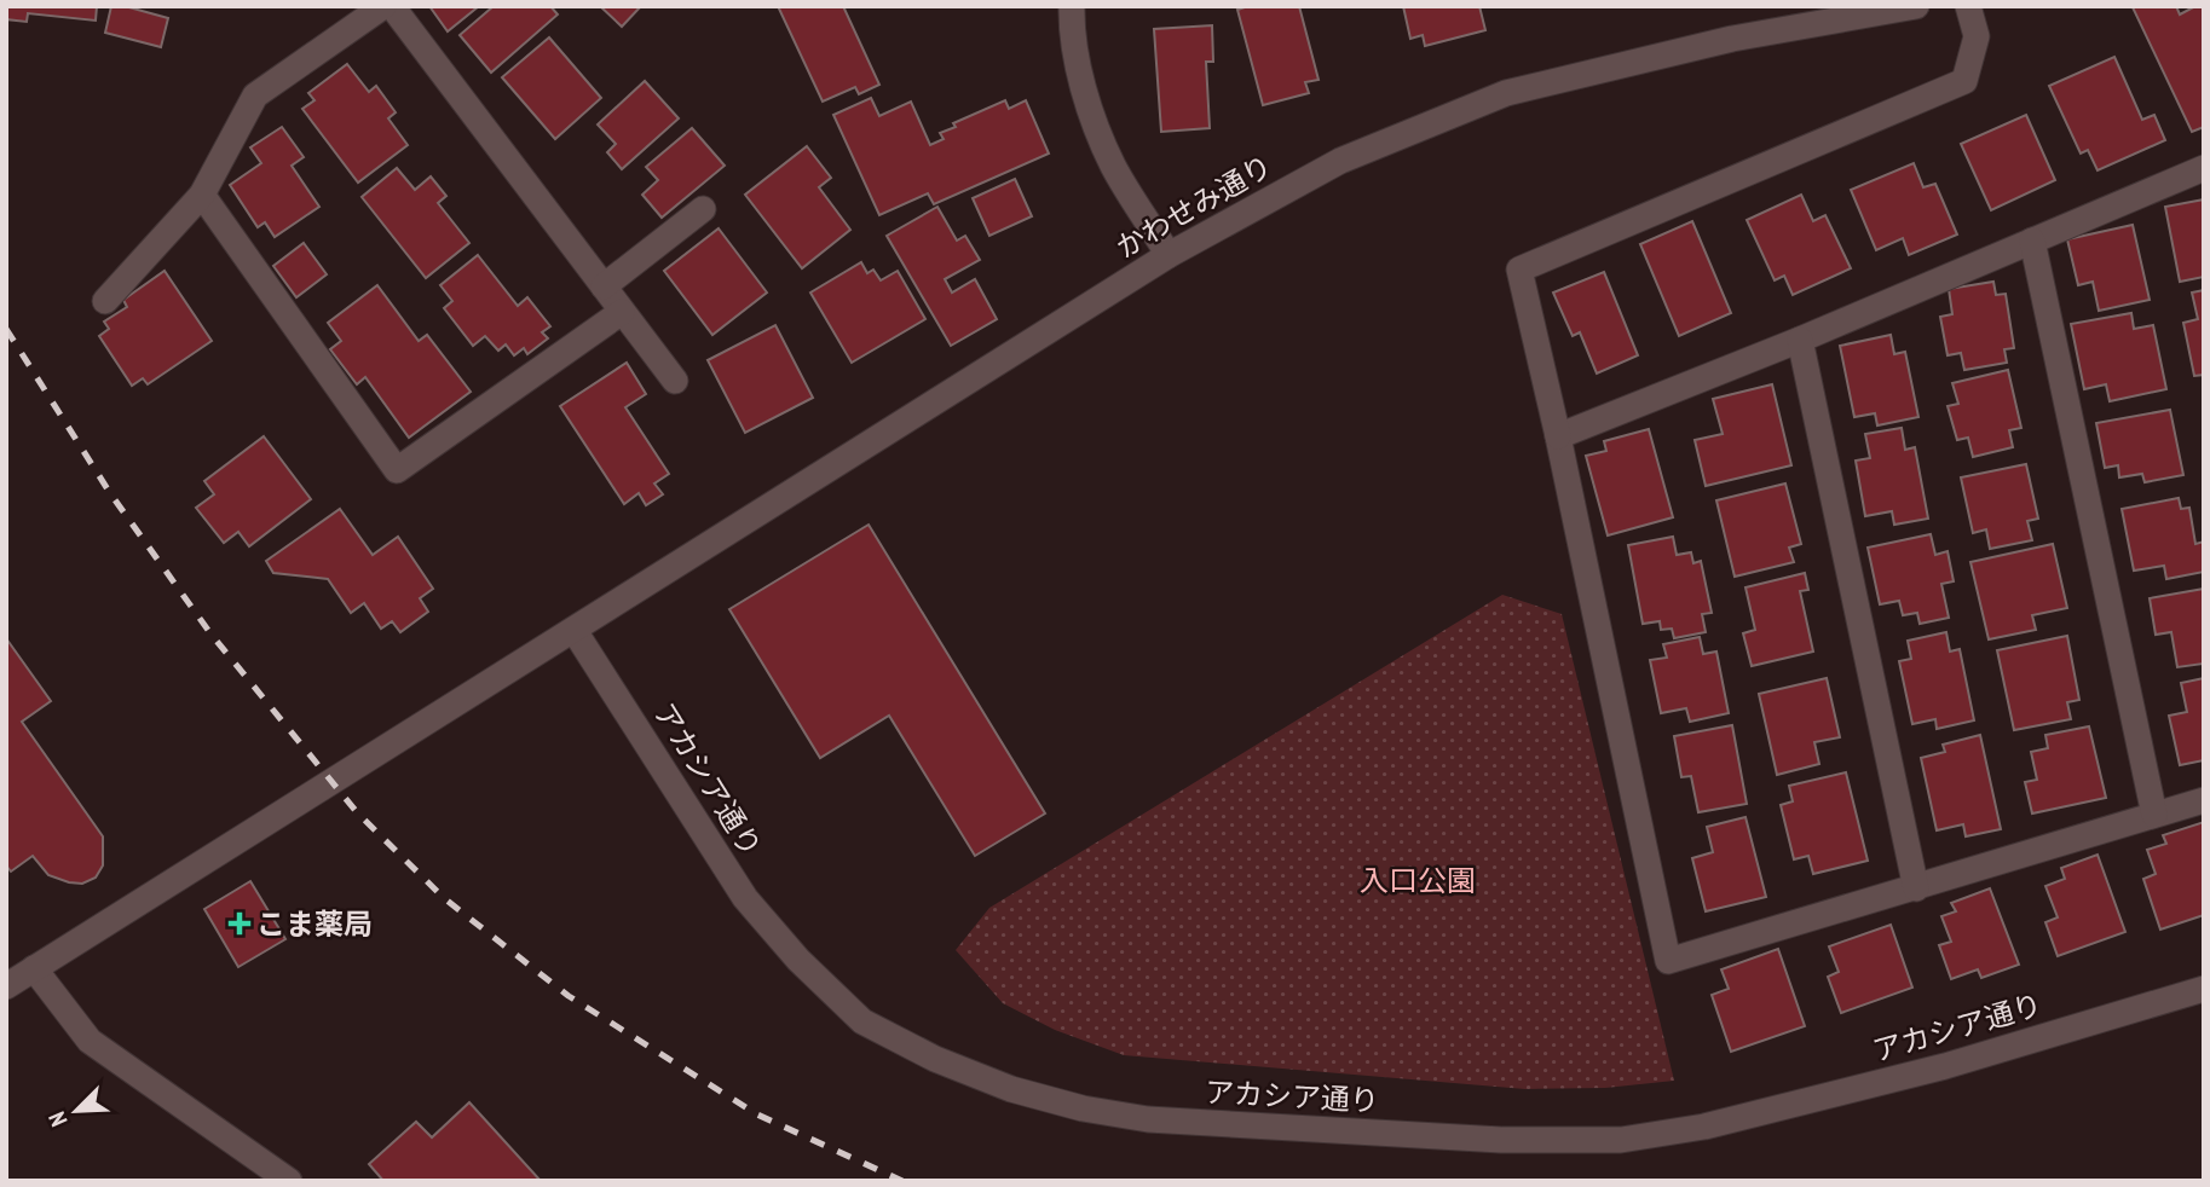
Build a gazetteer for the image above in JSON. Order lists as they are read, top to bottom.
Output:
{
  "streets": {
    "street": ["かわせみ通り", "アカシア通り"]
  },
  "crossings": [
    ["かわせみ通り", "アカシア通り"]
  ],
  "parks": ["入口公園"],
  "places": {
    "health": ["こま薬局"]
  },
  "north": "bottom left"
}
